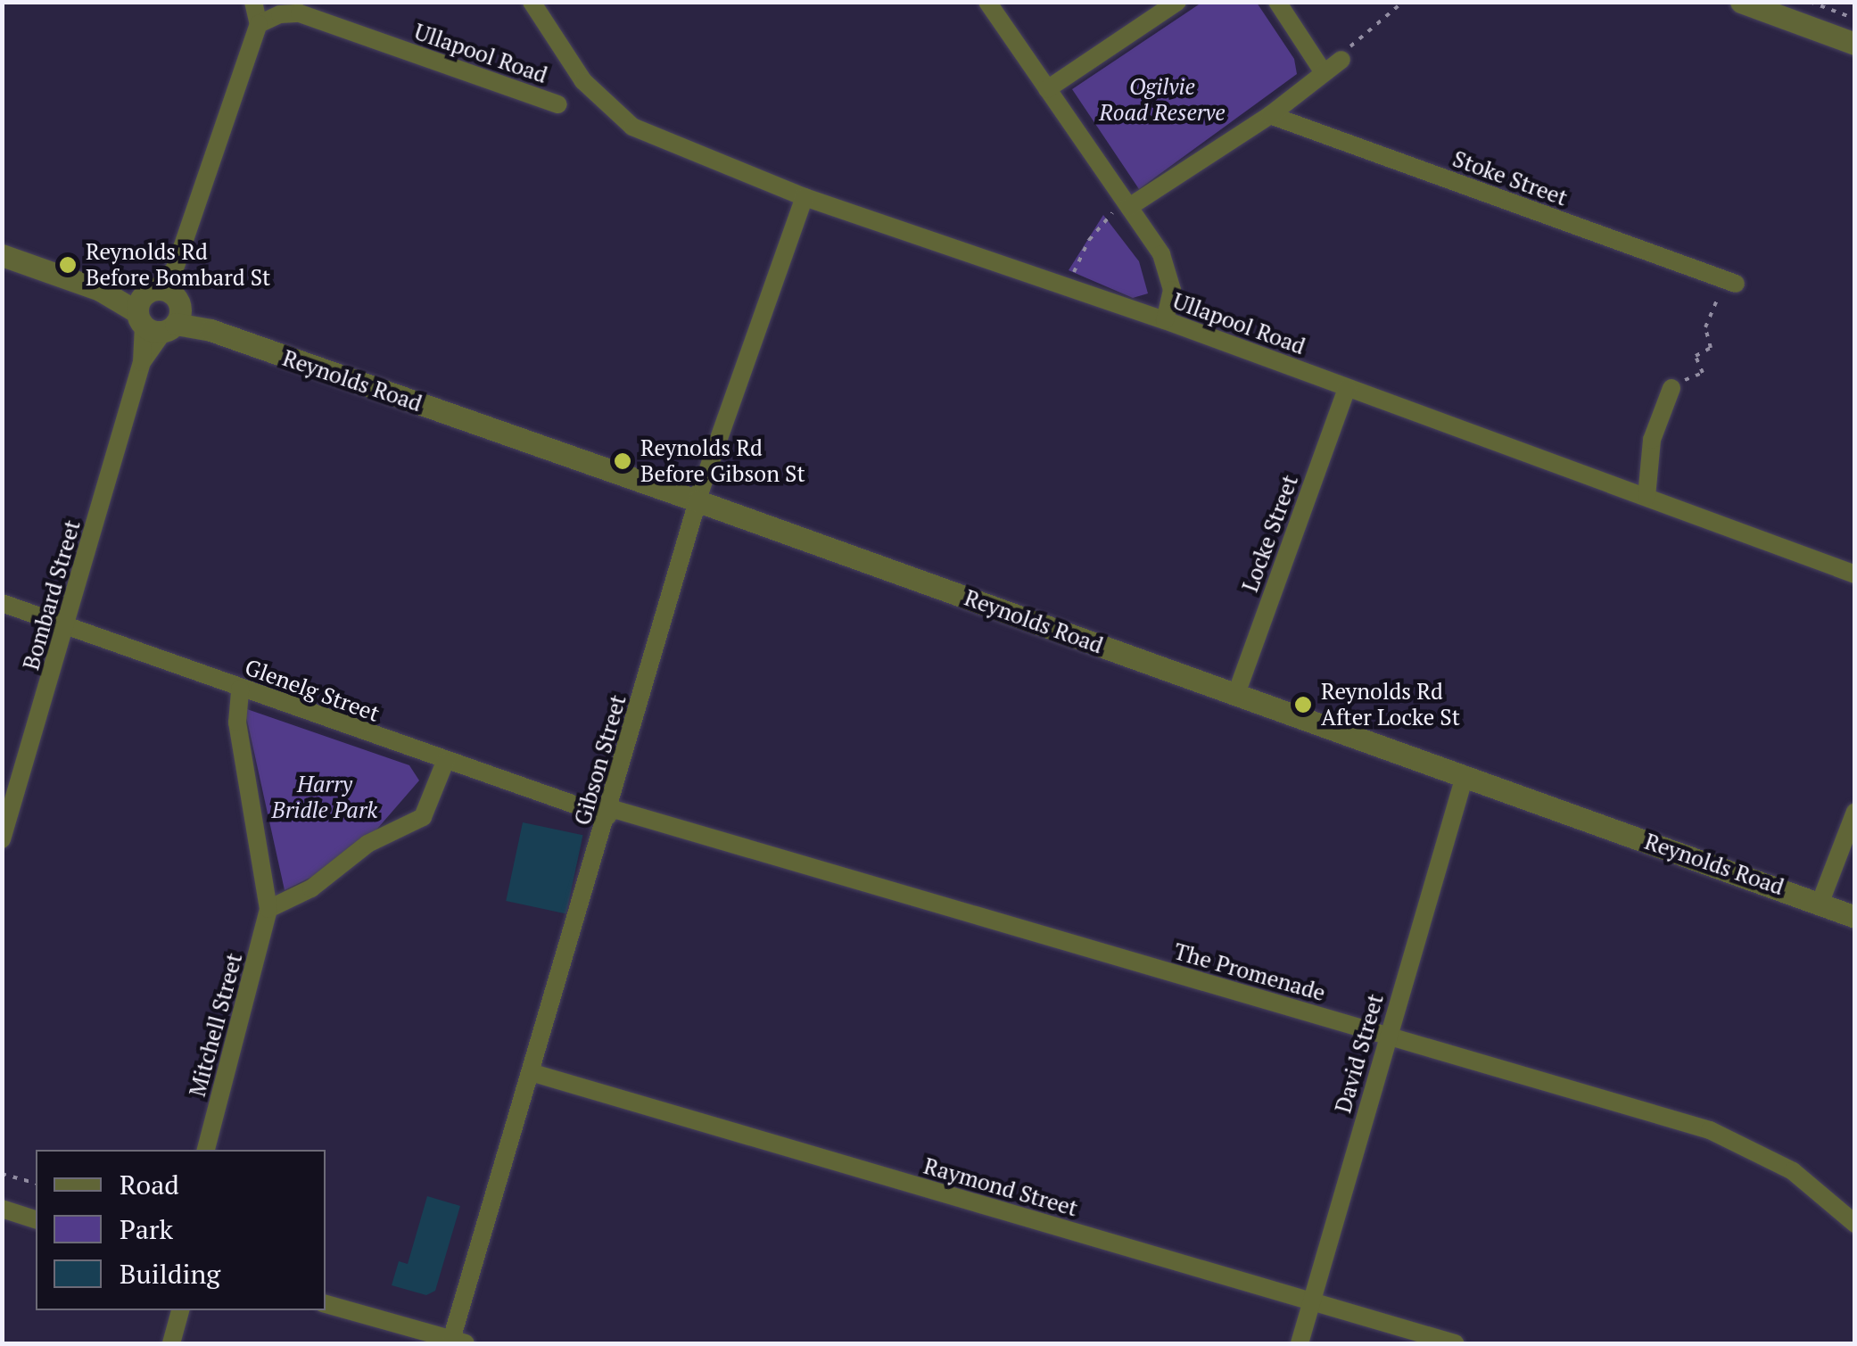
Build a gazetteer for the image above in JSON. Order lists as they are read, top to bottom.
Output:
{
  "streets": {
    "street": [
      "Ullapool Road",
      "Stoke Street",
      "Reynolds Road",
      "Locke Street",
      "Bombard Street",
      "Glenelg Street",
      "Gibson Street",
      "The Promenade",
      "Mitchell Street",
      "David Street",
      "Raymond Street"
    ]
  },
  "crossings": [
    ["Ullapool Road", "Locke Street"],
    ["Ullapool Road", "Gibson Street"],
    ["Reynolds Road", "Locke Street"],
    ["Reynolds Road", "Bombard Street"],
    ["Reynolds Road", "Gibson Street"],
    ["Reynolds Road", "David Street"],
    ["Bombard Street", "Glenelg Street"],
    ["Glenelg Street", "Gibson Street"],
    ["Glenelg Street", "The Promenade"],
    ["Gibson Street", "The Promenade"],
    ["Gibson Street", "Raymond Street"],
    ["The Promenade", "David Street"],
    ["David Street", "Raymond Street"]
  ],
  "parks": ["Ogilvie Road Reserve", "Harry Bridle Park"],
  "places": ["Reynolds Rd Before Bombard St", "Reynolds Rd Before Gibson St", "Reynolds Rd After Locke St"],
  "legend": ["Road", "Park", "Building"]
}
